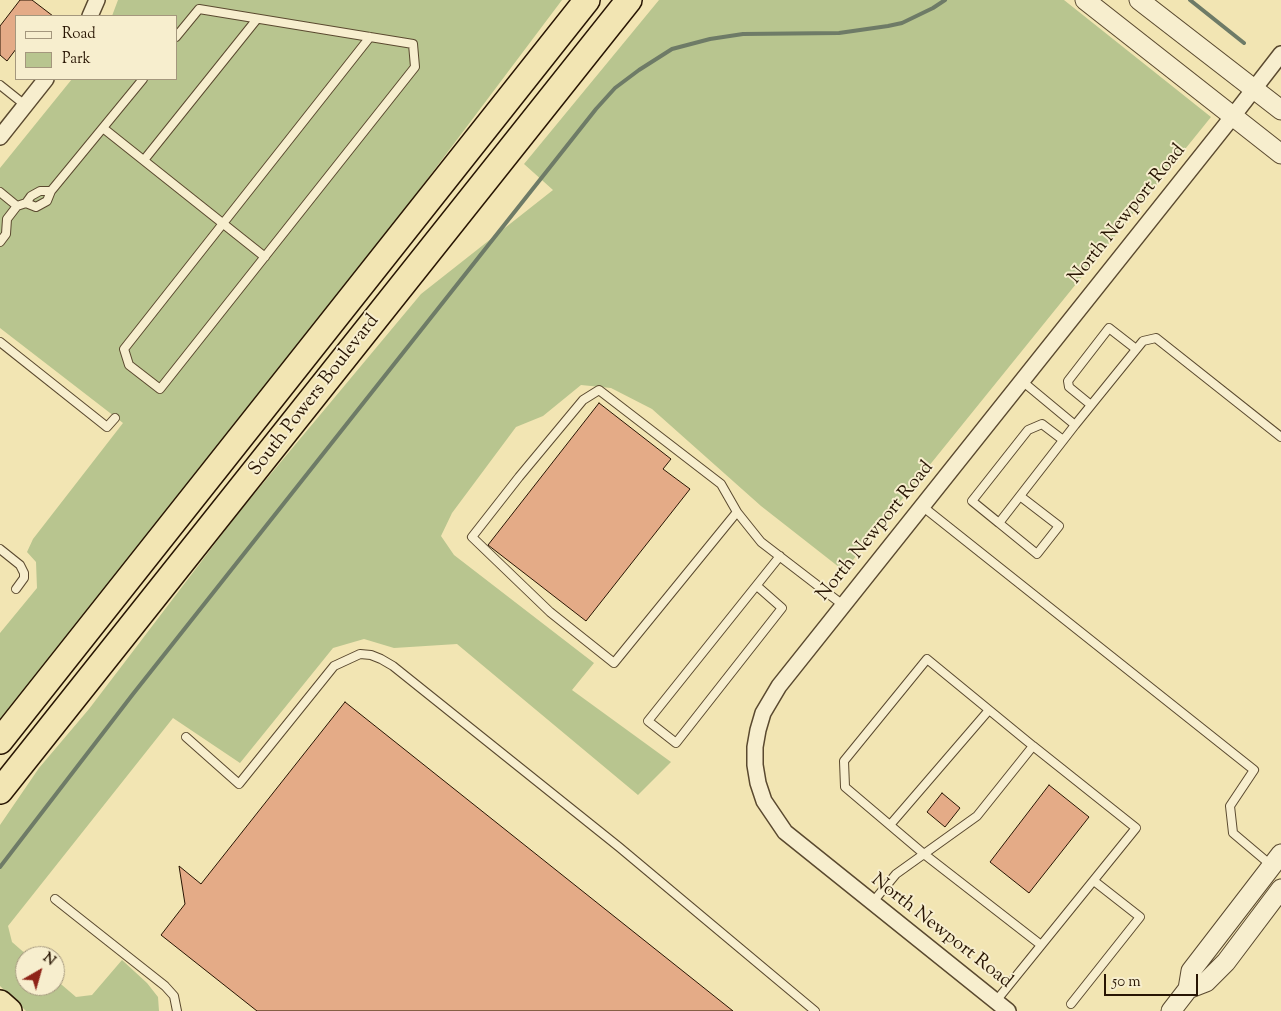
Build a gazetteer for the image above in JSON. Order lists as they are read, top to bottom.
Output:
{
  "streets": {
    "highway": ["South Powers Boulevard"],
    "street": ["North Newport Road"]
  },
  "legend": ["Road", "Park"],
  "scale_bar": "50 m",
  "north": "top right"
}
